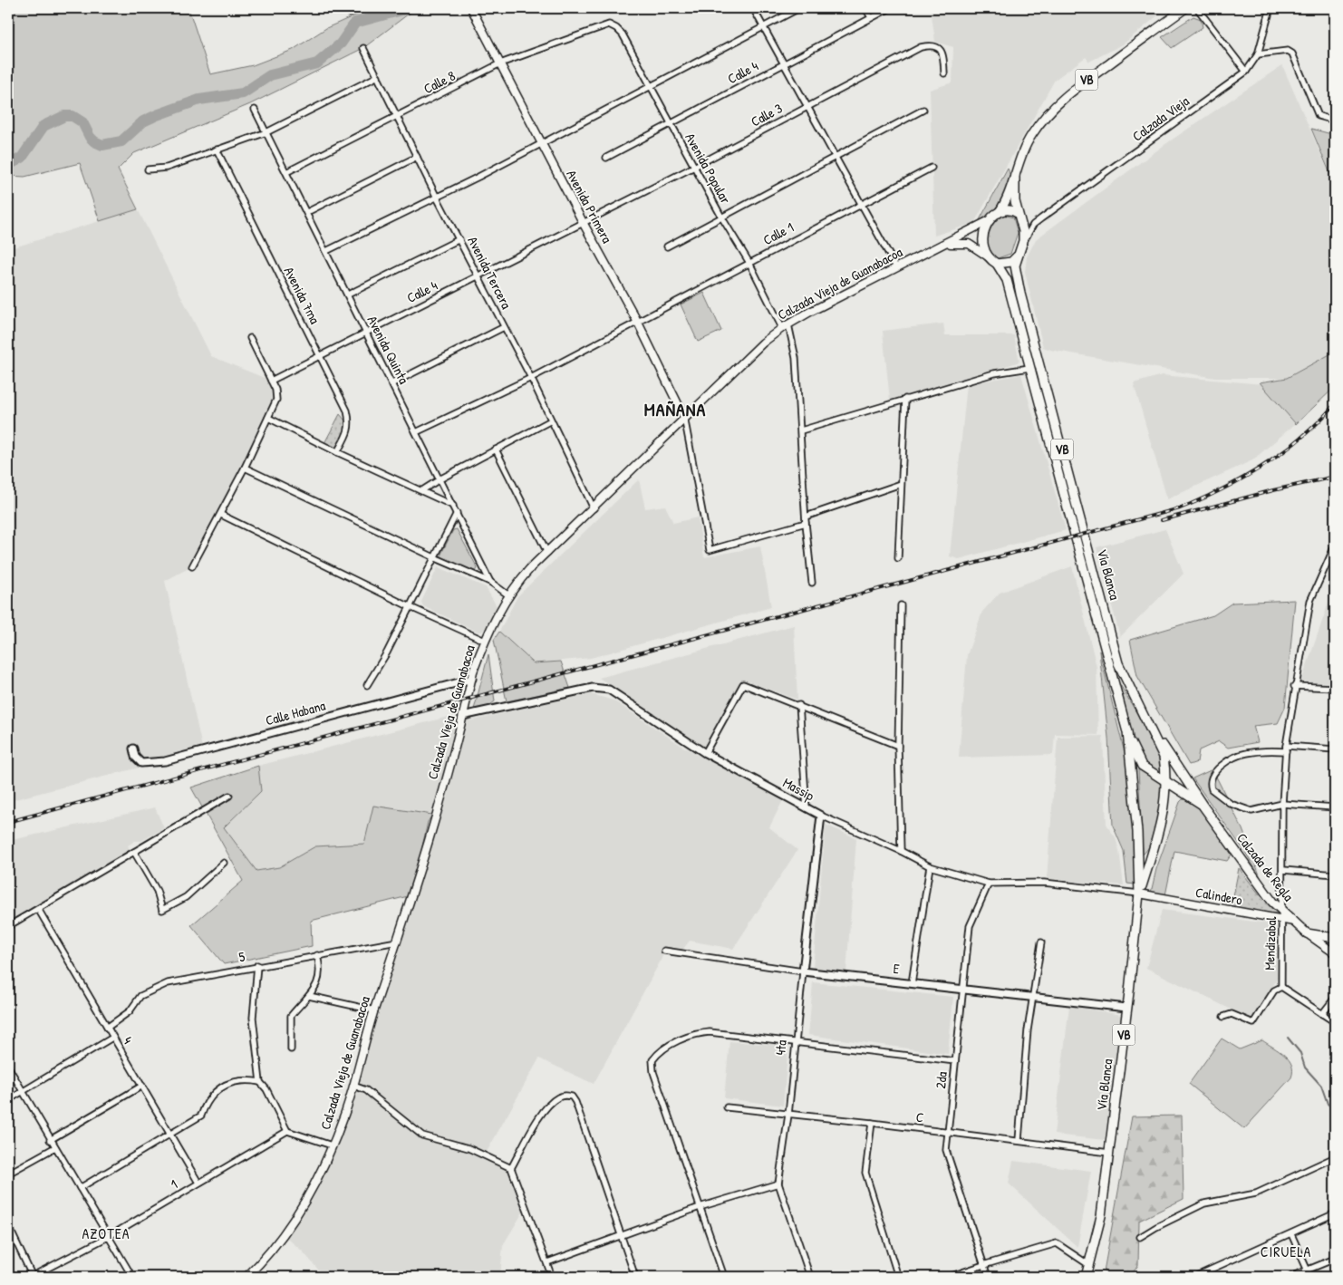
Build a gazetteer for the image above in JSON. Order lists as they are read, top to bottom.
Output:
{
  "streets": {
    "main road": [
      "VB",
      "Avenida Primera",
      "Calzada Vieja de Guanabacoa",
      "Vía Blanca",
      "Calzada de Regla",
      "Calindero"
    ],
    "street": [
      "Calle 4",
      "Calle 8",
      "Calle 3",
      "Calzada Vieja",
      "Avenida Popular",
      "Calle 1",
      "Avenida Tercera",
      "Avenida 7ma",
      "Avenida Quinta",
      "Calle Habana",
      "Massip",
      "Mendizabal",
      "5",
      "E",
      "4",
      "4ta",
      "2da",
      "C",
      "1"
    ]
  },
  "crossings": [
    ["Calle 4", "Calle 3"],
    ["Calle 4", "Avenida Popular"],
    ["Calle 4", "Avenida Primera"],
    ["Calle 4", "Avenida Tercera"],
    ["Calle 4", "Avenida 7ma"],
    ["Calle 4", "Avenida Quinta"],
    ["VB", "Calzada Vieja"],
    ["VB", "Calzada Vieja de Guanabacoa"],
    ["VB", "Vía Blanca"],
    ["Calle 8", "Avenida Popular"],
    ["Calle 8", "Avenida Primera"],
    ["Calle 8", "Avenida Tercera"],
    ["Calle 8", "Avenida Quinta"],
    ["Calle 3", "Avenida Popular"],
    ["Calle 3", "Avenida Primera"],
    ["Calzada Vieja", "Calzada Vieja de Guanabacoa"],
    ["Calzada Vieja", "Vía Blanca"],
    ["Avenida Popular", "Calle 1"],
    ["Avenida Popular", "Calzada Vieja de Guanabacoa"],
    ["Avenida Primera", "Calle 1"],
    ["Avenida Primera", "Calzada Vieja de Guanabacoa"],
    ["Calle 1", "Avenida Tercera"],
    ["Calle 1", "Avenida Quinta"],
    ["Avenida Tercera", "Calzada Vieja de Guanabacoa"],
    ["Calzada Vieja de Guanabacoa", "Avenida Quinta"],
    ["Calzada Vieja de Guanabacoa", "Vía Blanca"],
    ["Calzada Vieja de Guanabacoa", "Calle Habana"],
    ["Calzada Vieja de Guanabacoa", "Massip"],
    ["Calzada Vieja de Guanabacoa", "5"],
    ["Vía Blanca", "Massip"],
    ["Vía Blanca", "Calzada de Regla"],
    ["Vía Blanca", "Calindero"],
    ["Vía Blanca", "E"],
    ["Vía Blanca", "C"],
    ["Massip", "Calindero"],
    ["Massip", "4ta"],
    ["Massip", "2da"],
    ["Calzada de Regla", "Calindero"],
    ["Calzada de Regla", "Mendizabal"],
    ["Calindero", "Mendizabal"],
    ["5", "4"],
    ["E", "4ta"],
    ["E", "2da"],
    ["4", "1"],
    ["4ta", "C"],
    ["2da", "C"]
  ],
  "districts": ["MAÑANA", "AZOTEA", "CIRUELA"]
}
